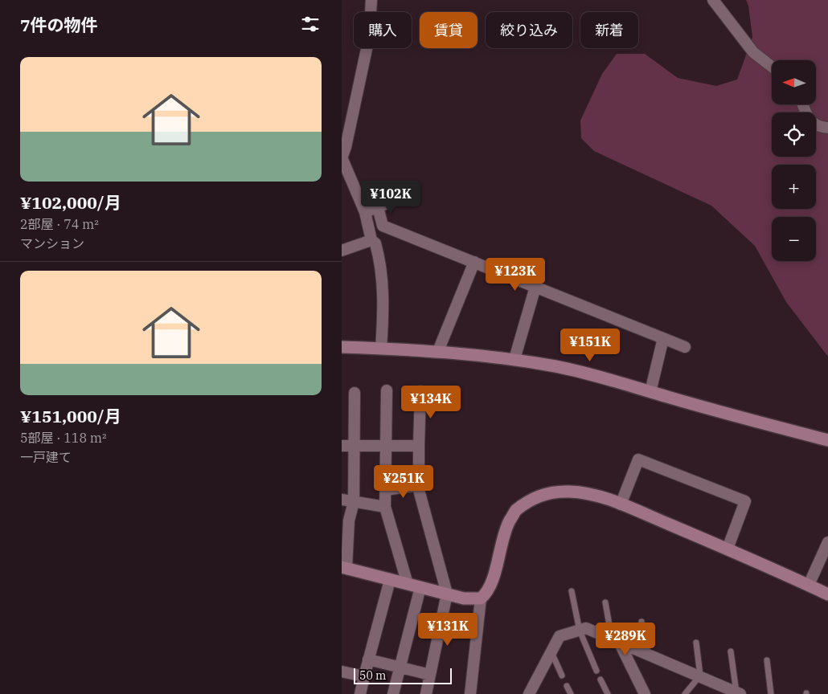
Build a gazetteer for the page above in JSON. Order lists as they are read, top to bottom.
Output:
{
  "scale_bar": "50 m",
  "north": "left",
  "page": {
    "heading": "7件の物件",
    "chip": [
      "購入",
      "賃貸",
      "絞り込み",
      "新着"
    ],
    "list": [
      {
        "name": "¥102,000/月",
        "note": "2部屋 · 74 m² · マンション"
      },
      {
        "name": "¥151,000/月",
        "note": "5部屋 · 118 m² · 一戸建て"
      }
    ],
    "map_buttons": ["+", "−"],
    "price": [
      "¥102K",
      "¥123K",
      "¥151K",
      "¥134K",
      "¥251K",
      "¥131K",
      "¥289K"
    ],
    "scale": "50 m"
  }
}
